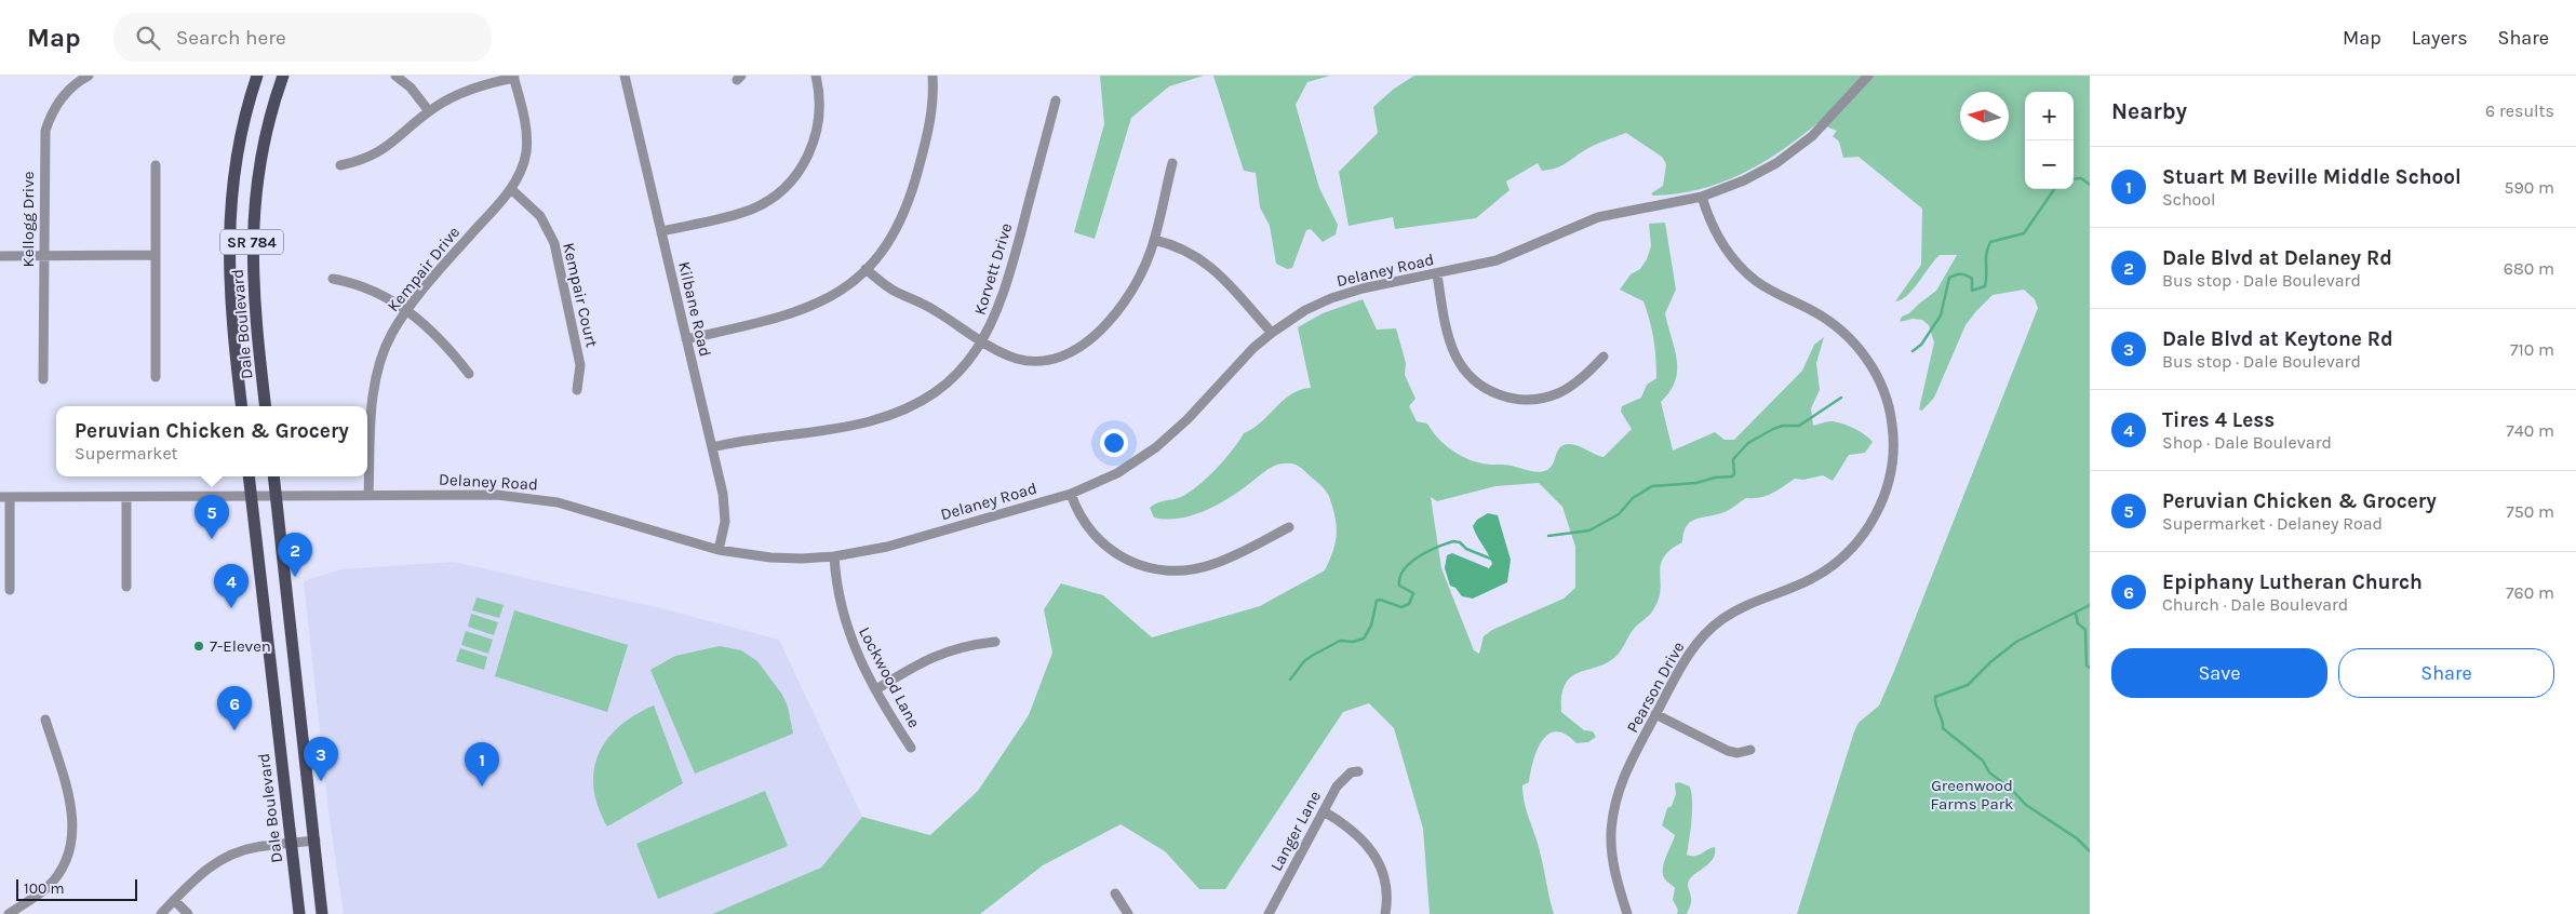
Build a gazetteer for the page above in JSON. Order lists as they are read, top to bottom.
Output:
{
  "streets": {
    "main road": ["SR 784", "Dale Boulevard"],
    "street": [
      "Kellogg Drive",
      "Kempair Drive",
      "Korvett Drive",
      "Delaney Road",
      "Kempair Court",
      "Kilbane Road",
      "Lockwood Lane",
      "Pearson Drive",
      "Langer Lane"
    ]
  },
  "crossings": [
    ["Kempair Drive", "Delaney Road"],
    ["Kempair Drive", "Kempair Court"],
    ["Korvett Drive", "Kilbane Road"],
    ["Delaney Road", "Kilbane Road"],
    ["Delaney Road", "Dale Boulevard"],
    ["Delaney Road", "Lockwood Lane"],
    ["Delaney Road", "Pearson Drive"]
  ],
  "parks": ["Greenwood Farms Park"],
  "places": ["7-Eleven"],
  "scale_bar": "100 m",
  "north": "left",
  "page": {
    "header": "Map",
    "search": "Search here",
    "nav": ["Map", "Layers", "Share"],
    "heading": ["Nearby", "6 results"],
    "map_buttons": ["+", "−"],
    "list": [
      {
        "mark": "1",
        "name": "Stuart M Beville Middle School",
        "note": "School",
        "value": "590 m"
      },
      {
        "mark": "2",
        "name": "Dale Blvd at Delaney Rd",
        "note": "Bus stop · Dale Boulevard",
        "value": "680 m"
      },
      {
        "mark": "3",
        "name": "Dale Blvd at Keytone Rd",
        "note": "Bus stop · Dale Boulevard",
        "value": "710 m"
      },
      {
        "mark": "4",
        "name": "Tires 4 Less",
        "note": "Shop · Dale Boulevard",
        "value": "740 m"
      },
      {
        "mark": "5",
        "name": "Peruvian Chicken & Grocery",
        "note": "Supermarket · Delaney Road",
        "value": "750 m"
      },
      {
        "mark": "6",
        "name": "Epiphany Lutheran Church",
        "note": "Church · Dale Boulevard",
        "value": "760 m"
      }
    ],
    "popup": ["Peruvian Chicken & Grocery", "Supermarket"],
    "pins": [
      "5",
      "2",
      "4",
      "6",
      "3",
      "1"
    ],
    "buttons": ["Save", "Share"],
    "scale": "100 m"
  }
}
